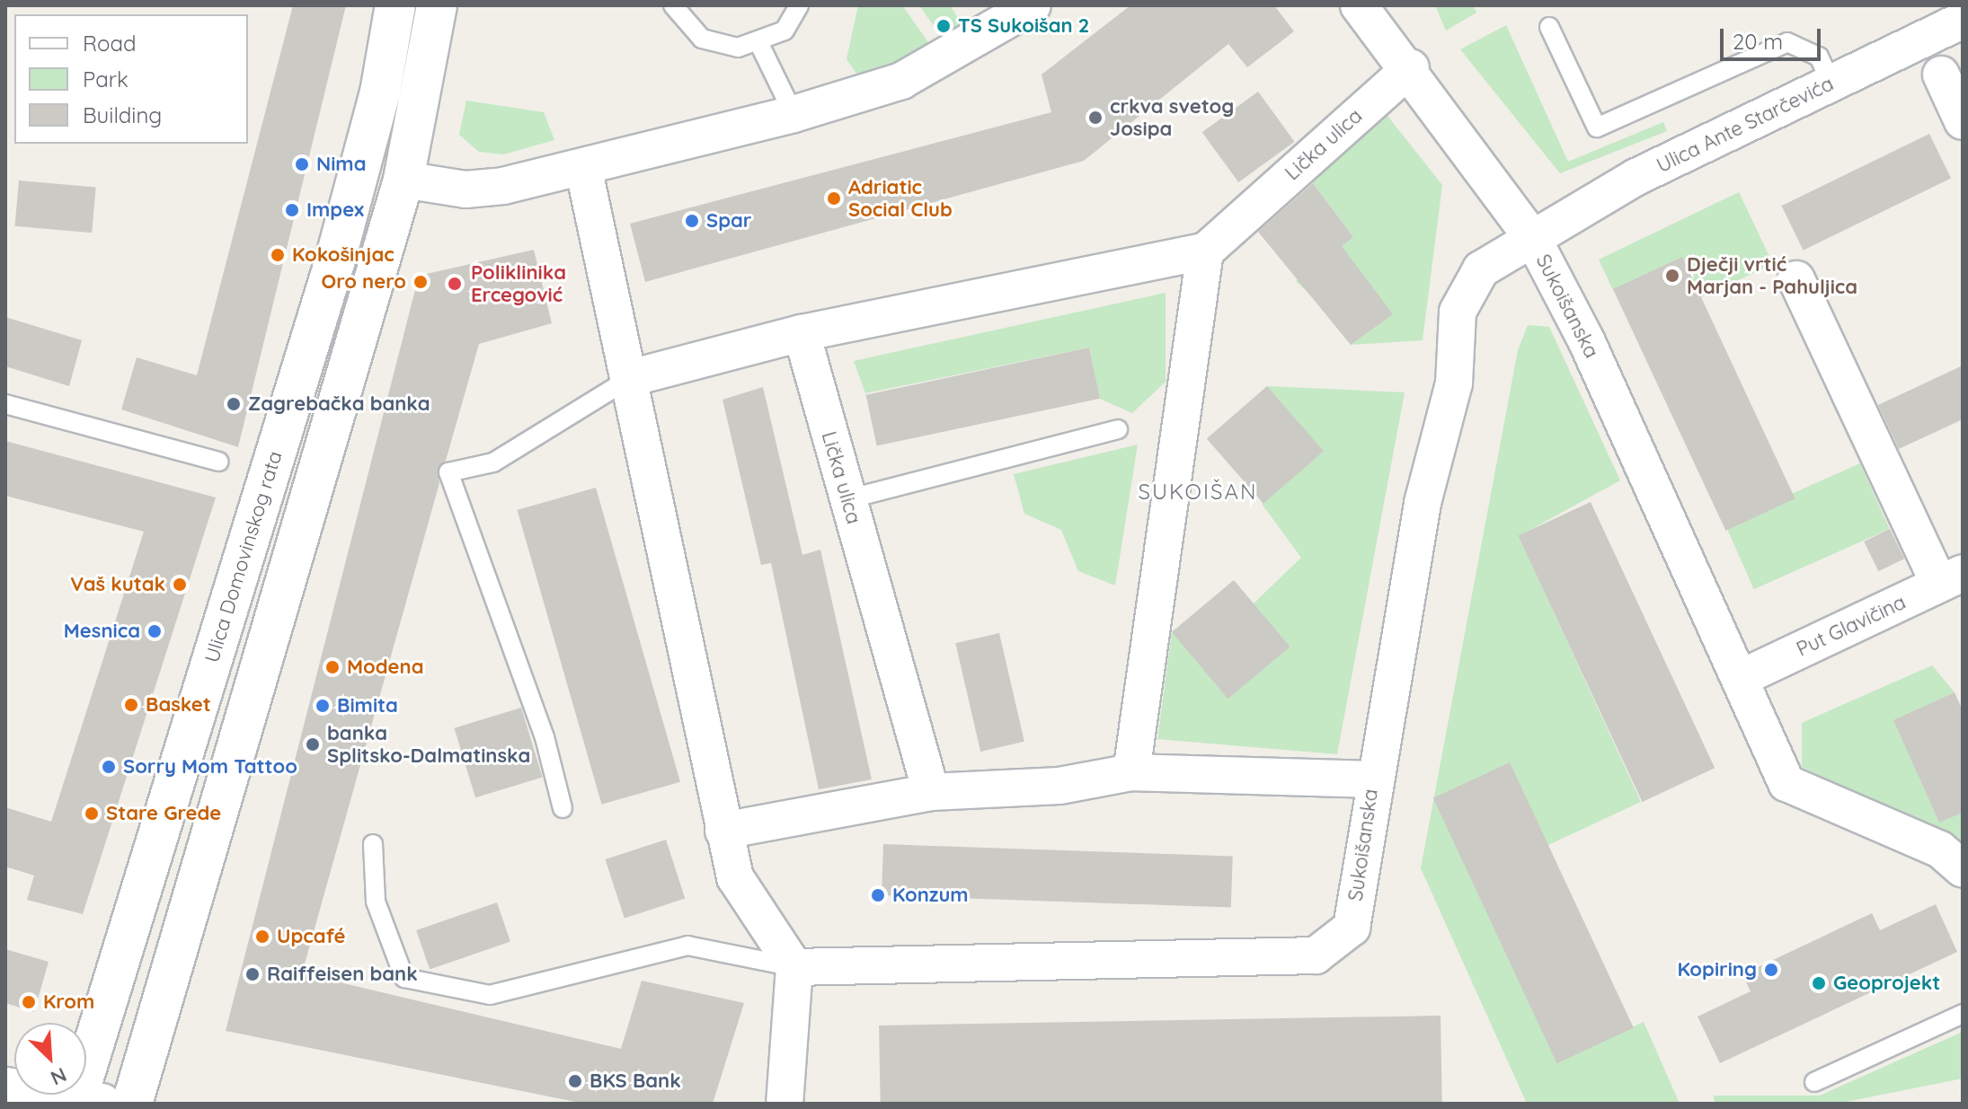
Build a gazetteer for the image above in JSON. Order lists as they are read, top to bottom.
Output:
{
  "streets": {
    "street": [
      "Ulica Ante Starčevića",
      "Lička ulica",
      "Sukoišanska",
      "Ulica Domovinskog rata",
      "Put Glavičina"
    ]
  },
  "crossings": [
    ["Ulica Ante Starčevića", "Sukoišanska"],
    ["Lička ulica", "Sukoišanska"],
    ["Sukoišanska", "Put Glavičina"]
  ],
  "districts": ["SUKOIŠAN"],
  "places": [
    "TS Sukoišan 2",
    "crkva svetog Josipa",
    "Nima",
    "Adriatic Social Club",
    "Impex",
    "Spar",
    "Kokošinjac",
    "Dječji vrtić Marjan - Pahuljica",
    "Oro nero",
    "Poliklinika Ercegović",
    "Zagrebačka banka",
    "Vaš kutak",
    "Mesnica",
    "Modena",
    "Basket",
    "Bimita",
    "banka Splitsko-Dalmatinska",
    "Sorry Mom Tattoo",
    "Stare Grede",
    "Konzum",
    "Upcafé",
    "Kopiring",
    "Raiffeisen bank",
    "Geoprojekt",
    "Krom",
    "BKS Bank"
  ],
  "legend": ["Road", "Park", "Building"],
  "scale_bar": "20 m",
  "north": "bottom right"
}
